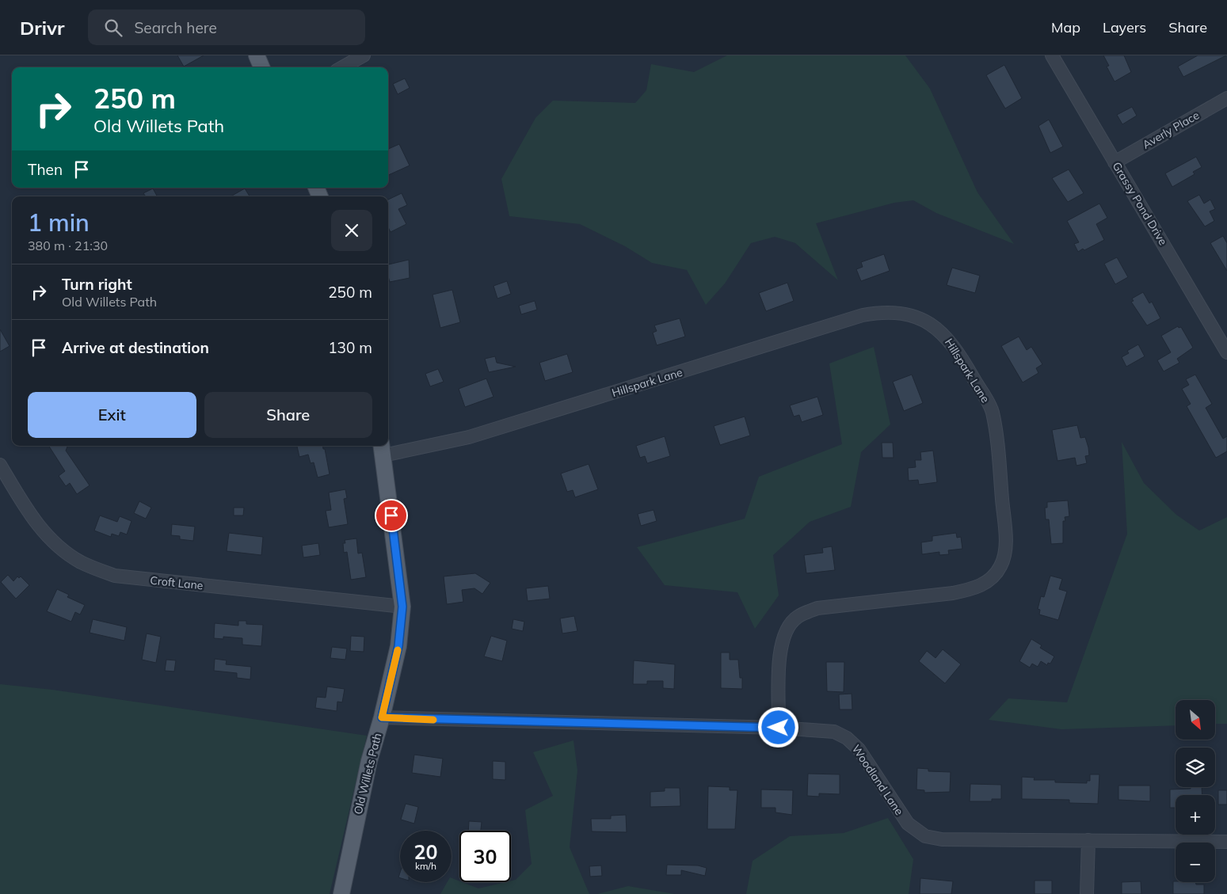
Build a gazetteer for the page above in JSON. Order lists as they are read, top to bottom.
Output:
{
  "streets": {
    "main road": ["Old Willets Path"],
    "street": [
      "Averly Place",
      "Grassy Pond Drive",
      "Hillspark Lane",
      "Croft Lane",
      "Woodland Lane"
    ]
  },
  "crossings": [
    ["Averly Place", "Grassy Pond Drive"],
    ["Hillspark Lane", "Old Willets Path"],
    ["Hillspark Lane", "Woodland Lane"],
    ["Croft Lane", "Old Willets Path"],
    ["Old Willets Path", "Woodland Lane"]
  ],
  "north": "bottom right",
  "page": {
    "header": "Drivr",
    "search": "Search here",
    "nav": ["Map", "Layers", "Share"],
    "turn": ["250 m", "Old Willets Path"],
    "then": "Then",
    "heading": ["1 min", "380 m · 21:30"],
    "list": [
      {
        "name": "Turn right",
        "note": "Old Willets Path",
        "value": "250 m"
      },
      {
        "name": "Arrive at destination",
        "value": "130 m"
      }
    ],
    "buttons": ["Exit", "Share"],
    "map_buttons": ["+", "−"],
    "speed": "20 km/h",
    "limit": "30"
  }
}
